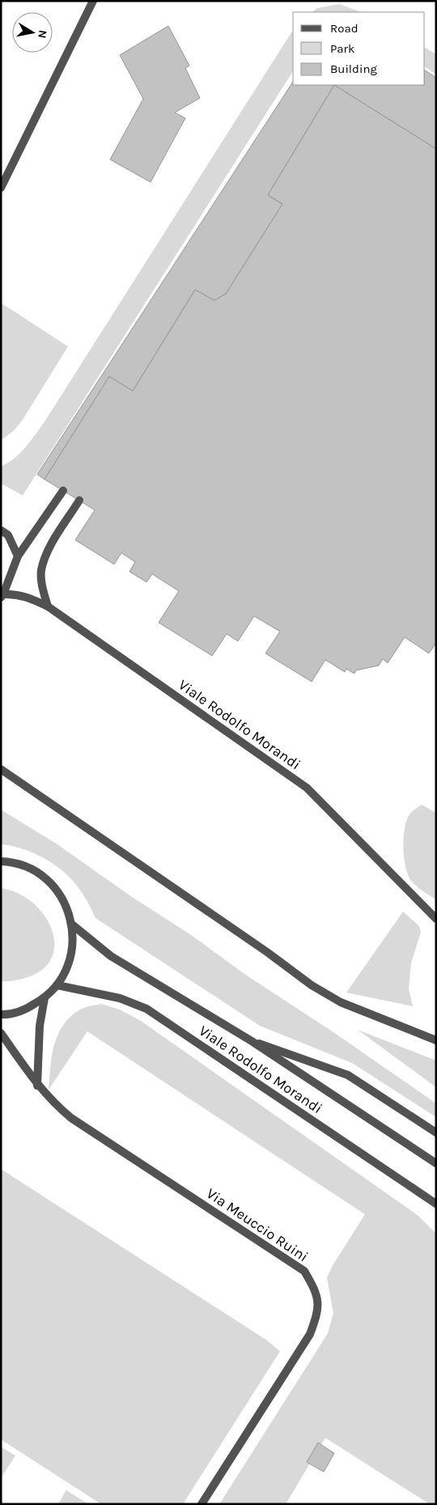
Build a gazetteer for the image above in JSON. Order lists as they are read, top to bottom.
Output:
{
  "streets": {
    "street": ["Viale Rodolfo Morandi", "Via Meuccio Ruini"]
  },
  "legend": ["Road", "Park", "Building"],
  "north": "right"
}
